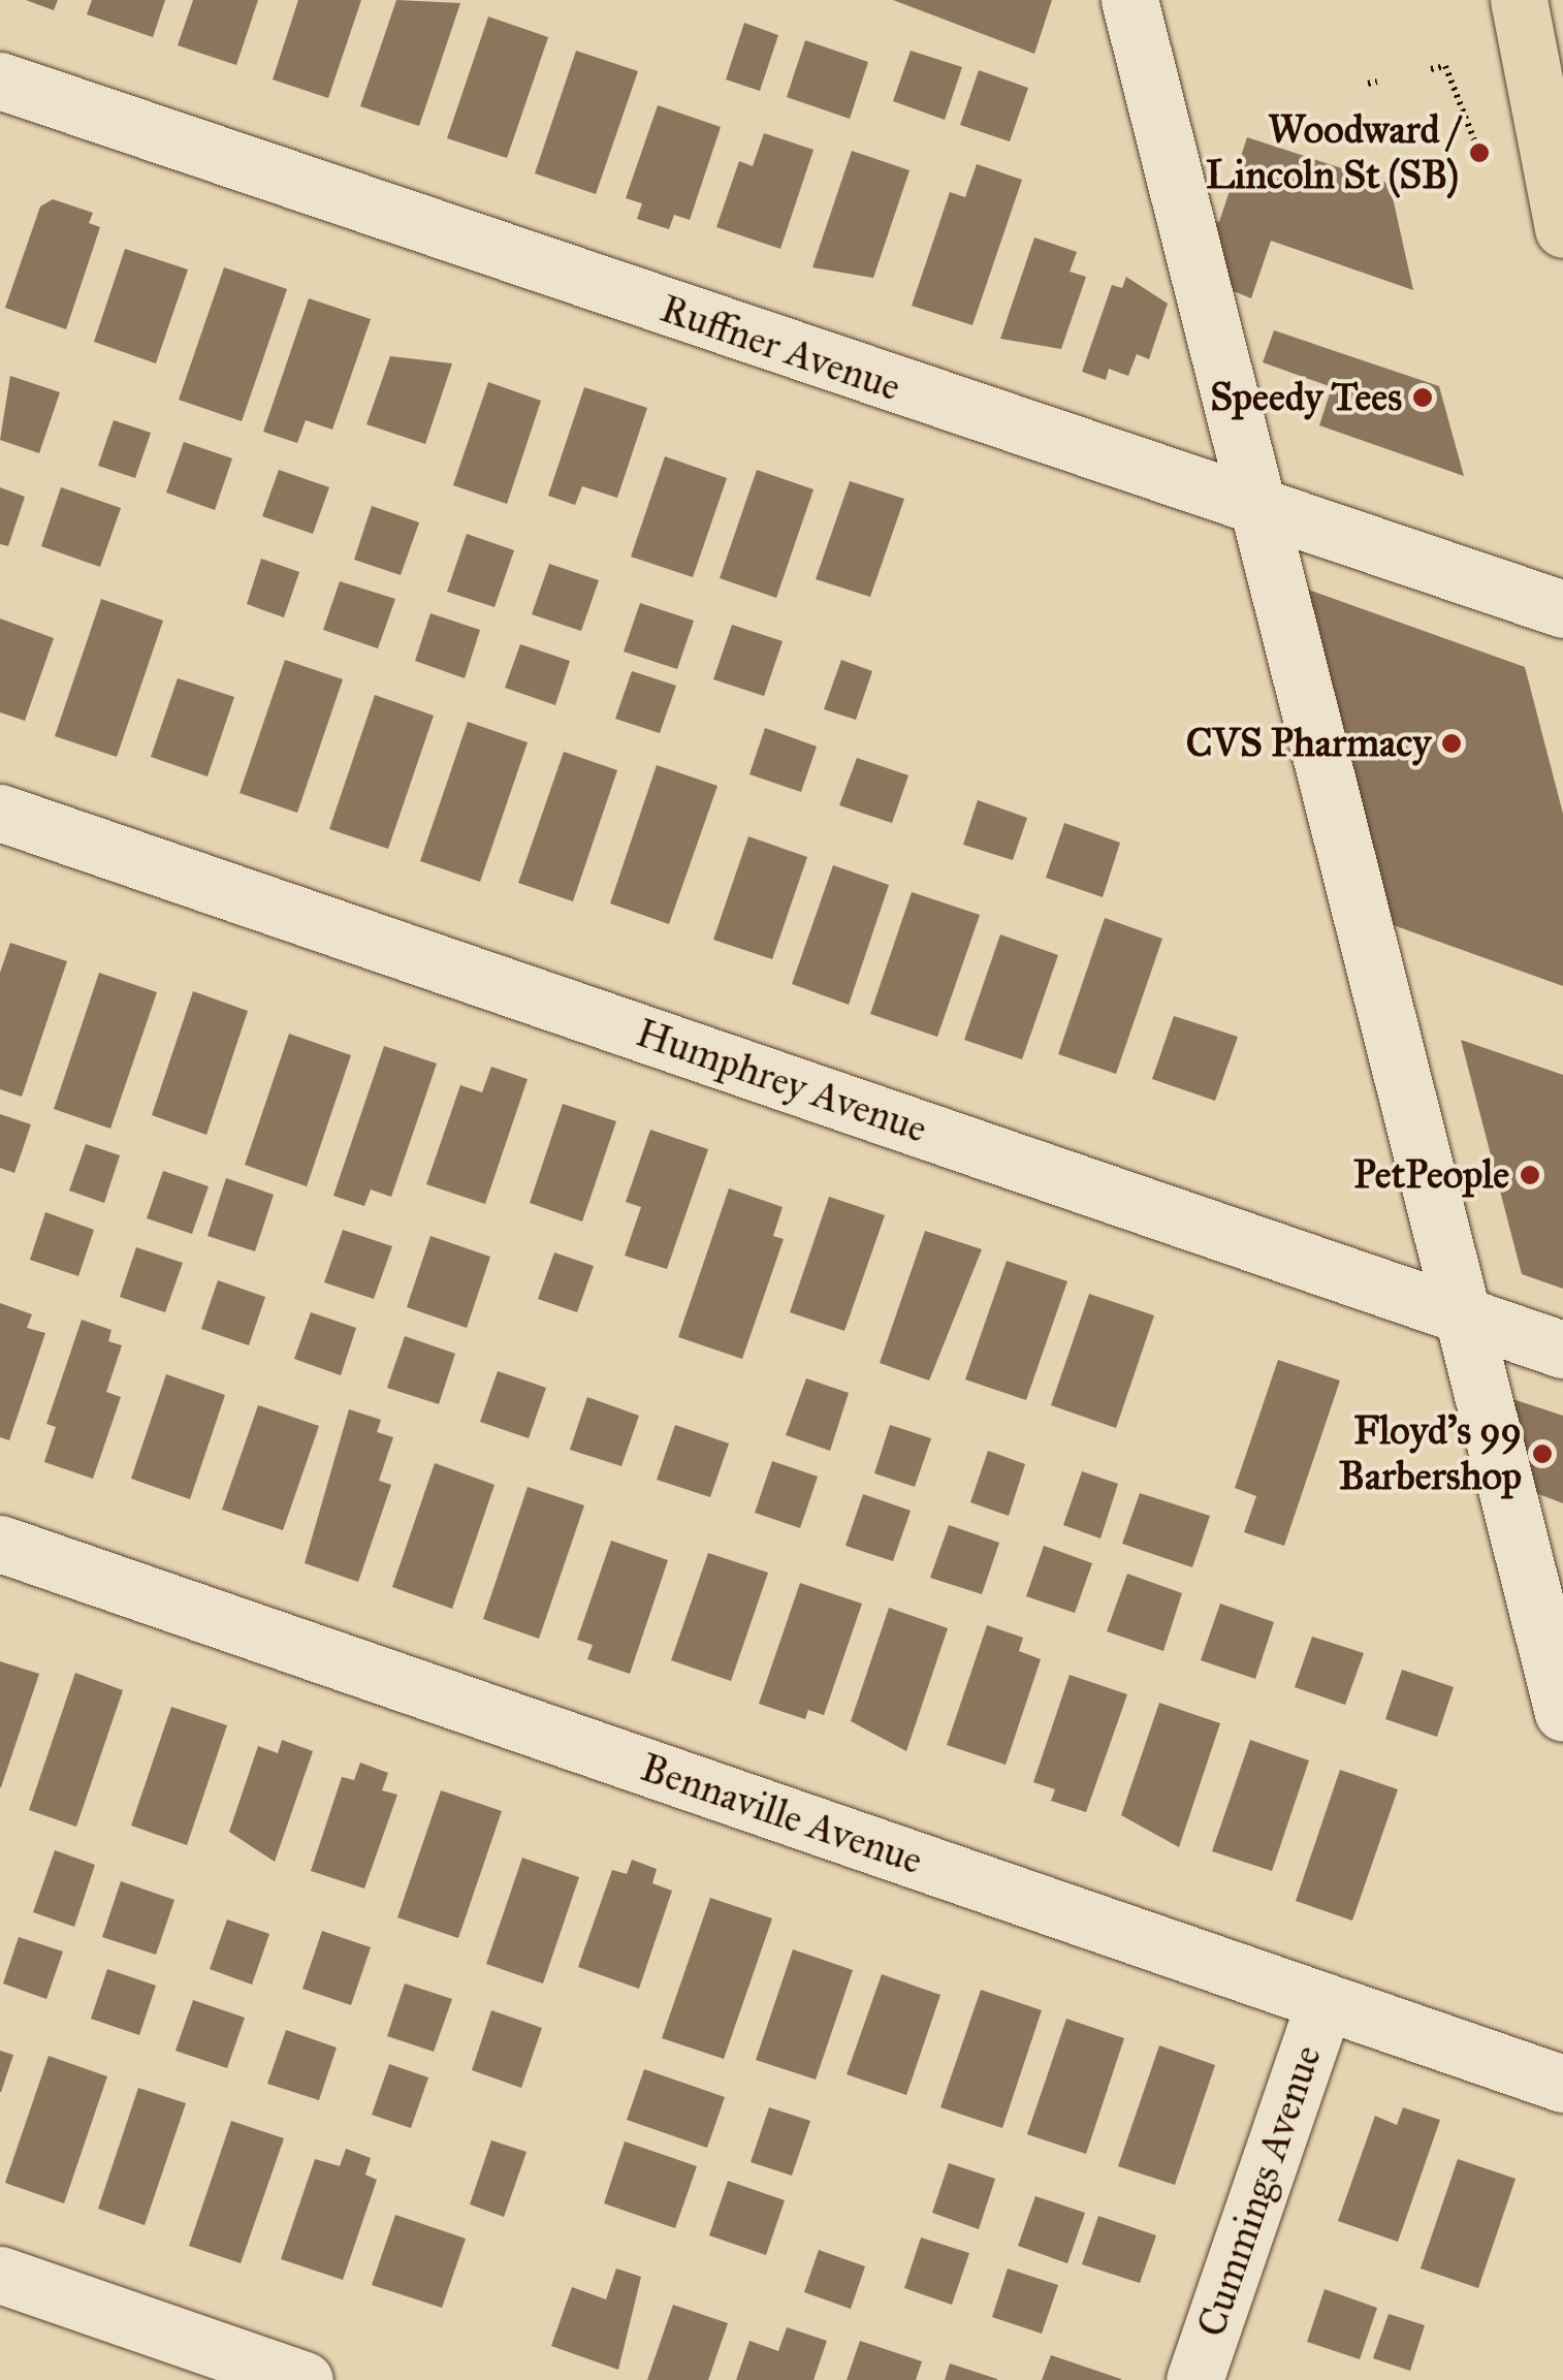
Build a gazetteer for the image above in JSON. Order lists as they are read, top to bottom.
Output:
{
  "streets": {
    "street": [
      "Ruffner Avenue",
      "Humphrey Avenue",
      "Bennaville Avenue",
      "Cummings Avenue"
    ]
  },
  "crossings": [
    ["Bennaville Avenue", "Cummings Avenue"]
  ],
  "places": [
    "Woodward / Lincoln St (SB)",
    "Speedy Tees",
    "CVS Pharmacy",
    "PetPeople",
    "Floyd's 99 Barbershop"
  ]
}
